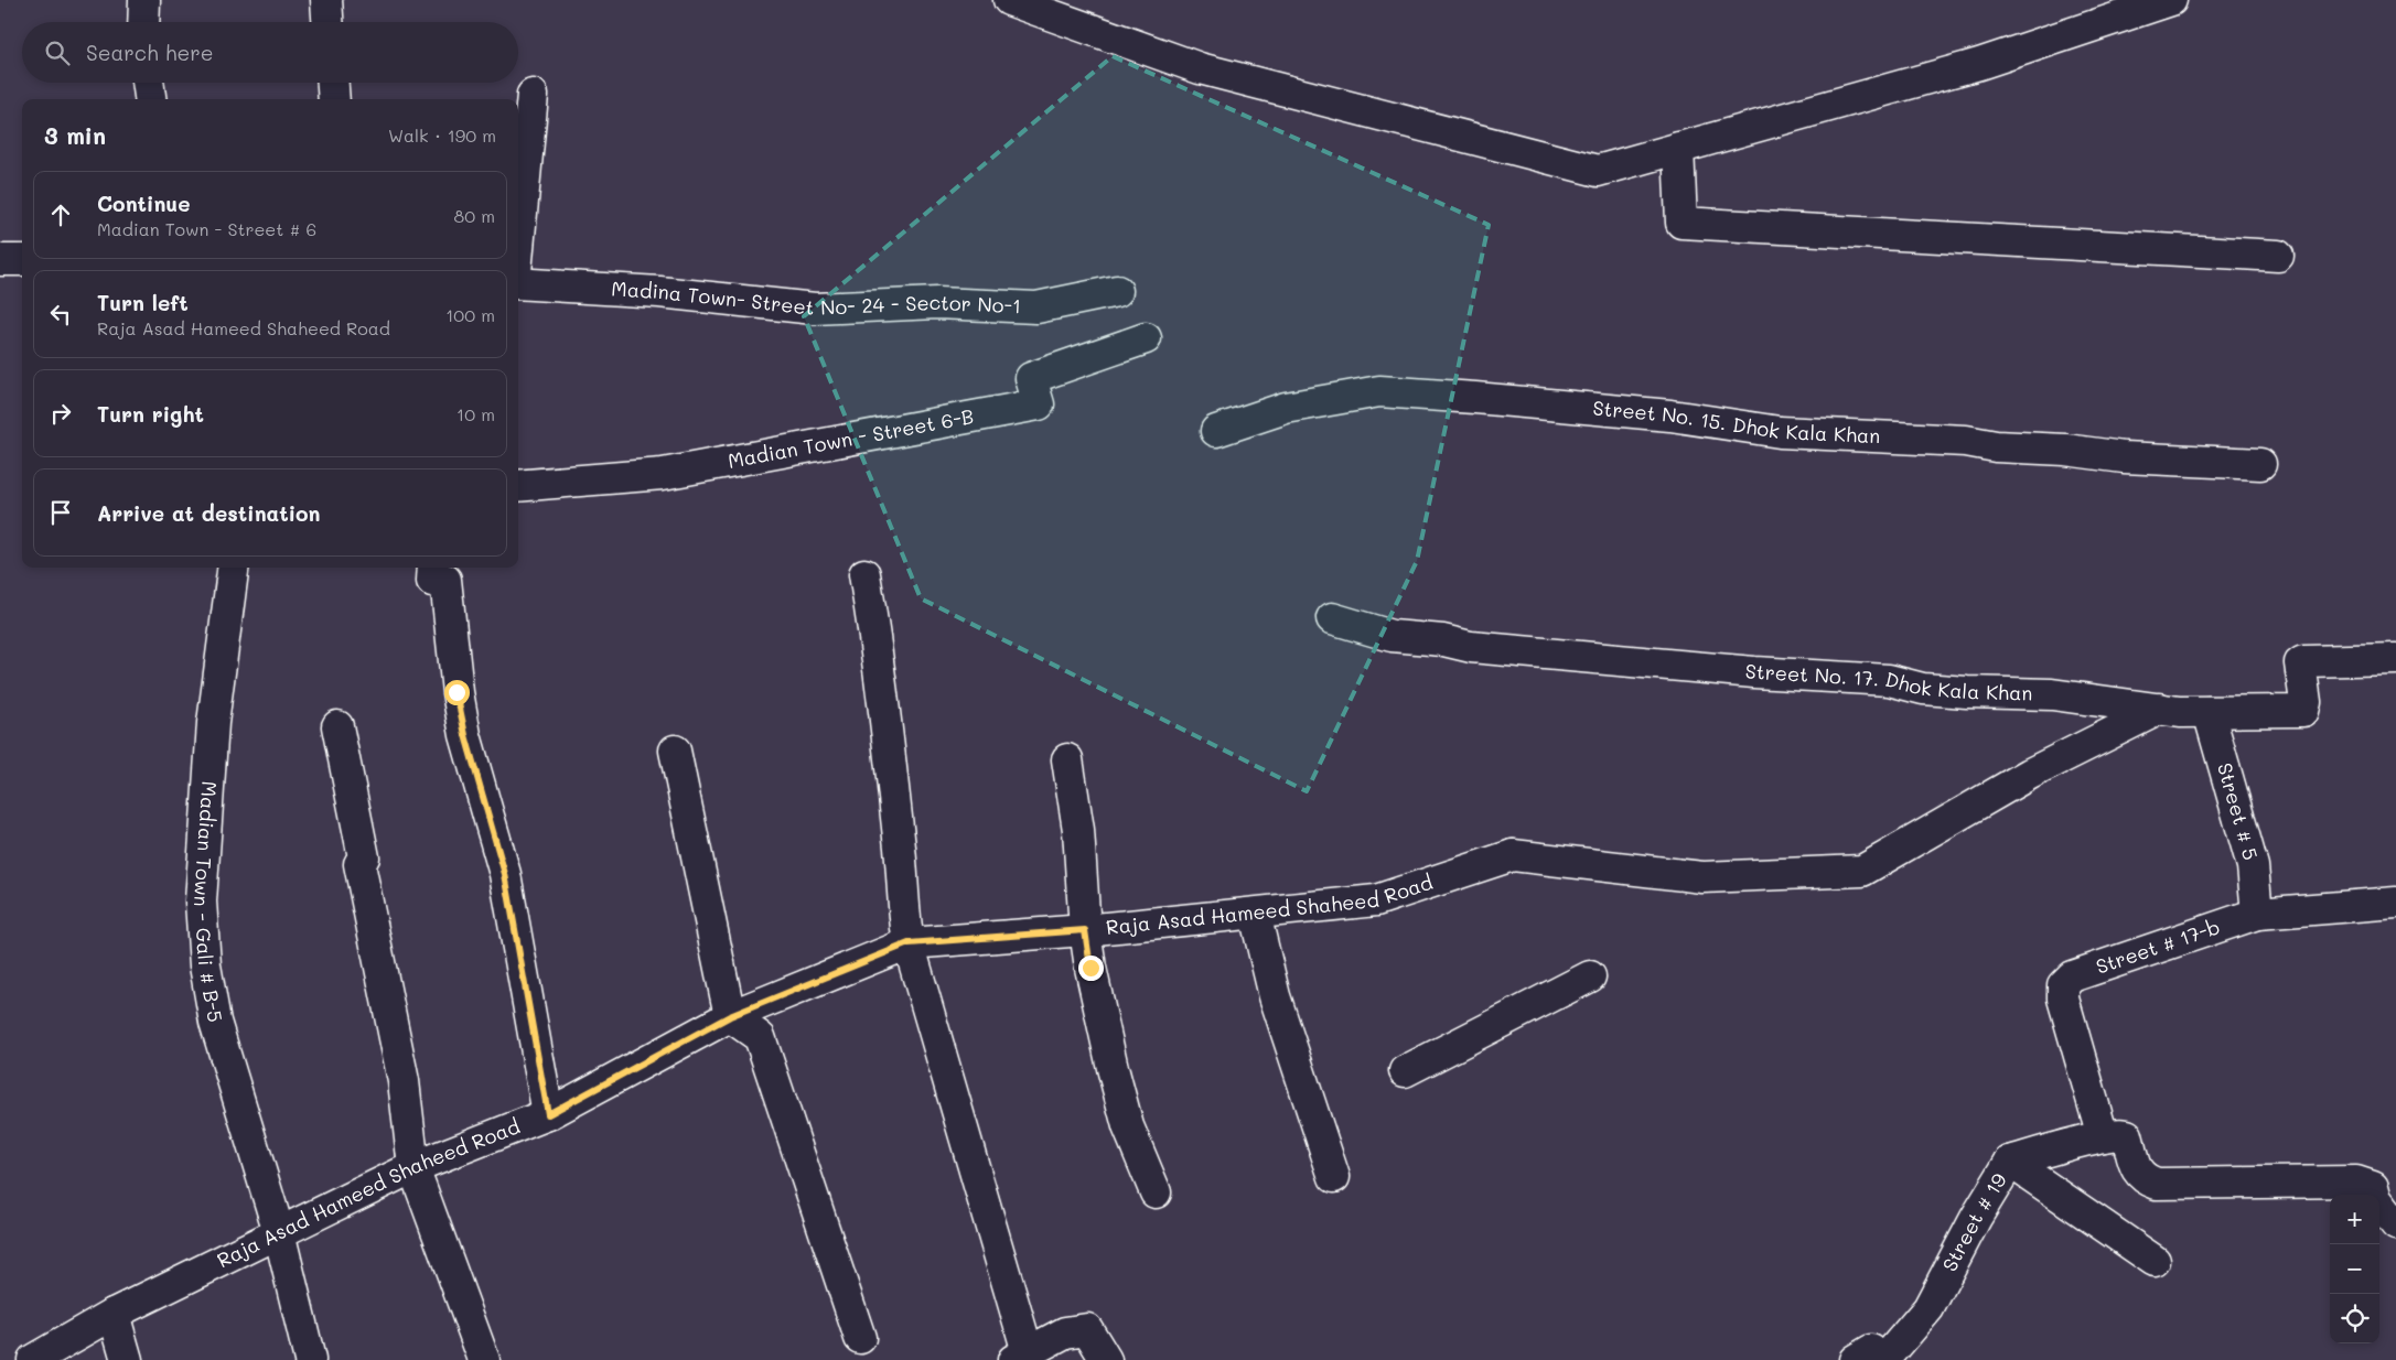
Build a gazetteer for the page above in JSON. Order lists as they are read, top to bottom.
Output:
{
  "streets": {
    "street": [
      "Madina Town- Street No- 24 - Sector No-1",
      "Street No. 15. Dhok Kala Khan",
      "Madian Town - Street 6-B",
      "Street No. 17. Dhok Kala Khan",
      "Street # 5",
      "Madian Town - Gali # B-5",
      "Raja Asad Hameed Shaheed Road",
      "Street # 17-b",
      "Street # 19"
    ]
  },
  "crossings": [
    ["Street No. 17. Dhok Kala Khan", "Street # 5"],
    ["Street No. 17. Dhok Kala Khan", "Raja Asad Hameed Shaheed Road"],
    ["Street # 5", "Street # 17-b"],
    ["Madian Town - Gali # B-5", "Raja Asad Hameed Shaheed Road"],
    ["Street # 17-b", "Street # 19"]
  ],
  "page": {
    "search": "Search here",
    "heading": ["3 min", "Walk · 190 m"],
    "list": [
      ["Continue", "Madian Town - Street # 6", "80 m"],
      ["Turn left", "Raja Asad Hameed Shaheed Road", "100 m"],
      ["Turn right", "10 m"],
      "Arrive at destination"
    ],
    "map_buttons": ["+", "−"]
  }
}
